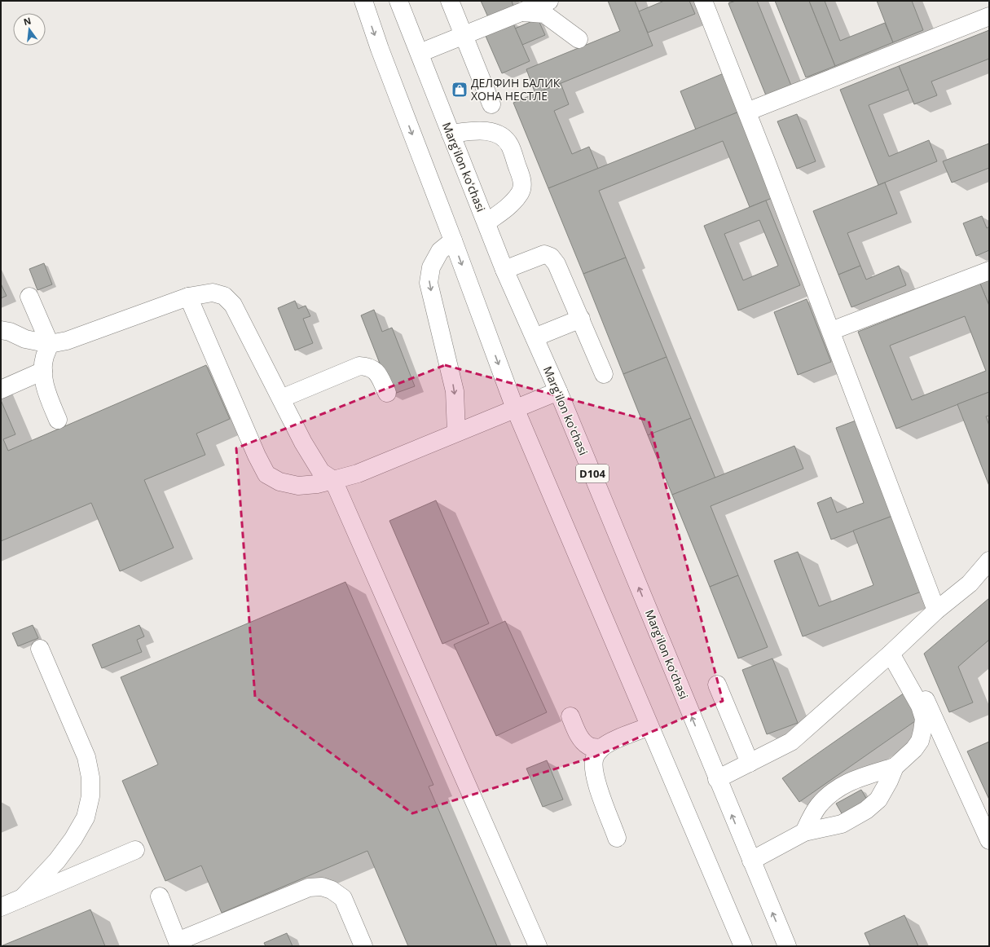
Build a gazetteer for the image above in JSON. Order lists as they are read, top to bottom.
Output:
{
  "streets": {
    "street": ["Margʻilon koʻchasi", "D104"]
  },
  "places": {
    "shop": ["ДЕЛФИН БАЛИК ХОНА НЕСТЛЕ"]
  },
  "north": "top"
}
